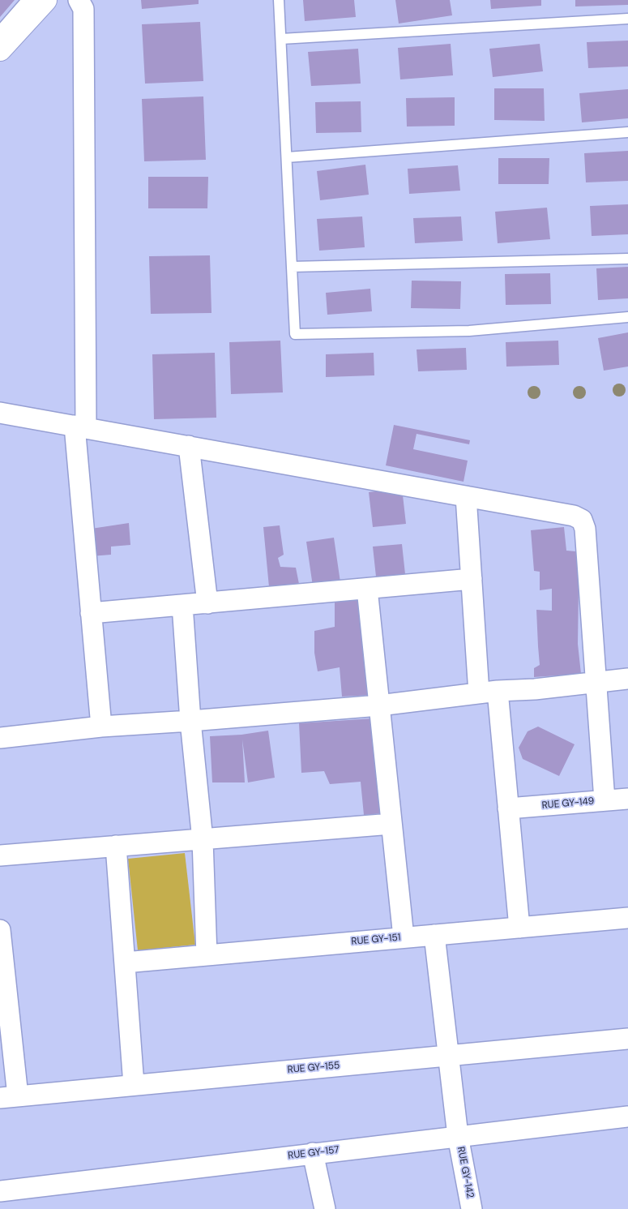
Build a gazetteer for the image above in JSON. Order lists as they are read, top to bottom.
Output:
{
  "streets": {
    "street": [
      "RUE GY-149",
      "RUE GY-151",
      "RUE GY-155",
      "RUE GY-157",
      "RUE GY-142"
    ]
  },
  "crossings": [
    ["RUE GY-151", "RUE GY-142"],
    ["RUE GY-155", "RUE GY-142"],
    ["RUE GY-157", "RUE GY-142"]
  ]
}
